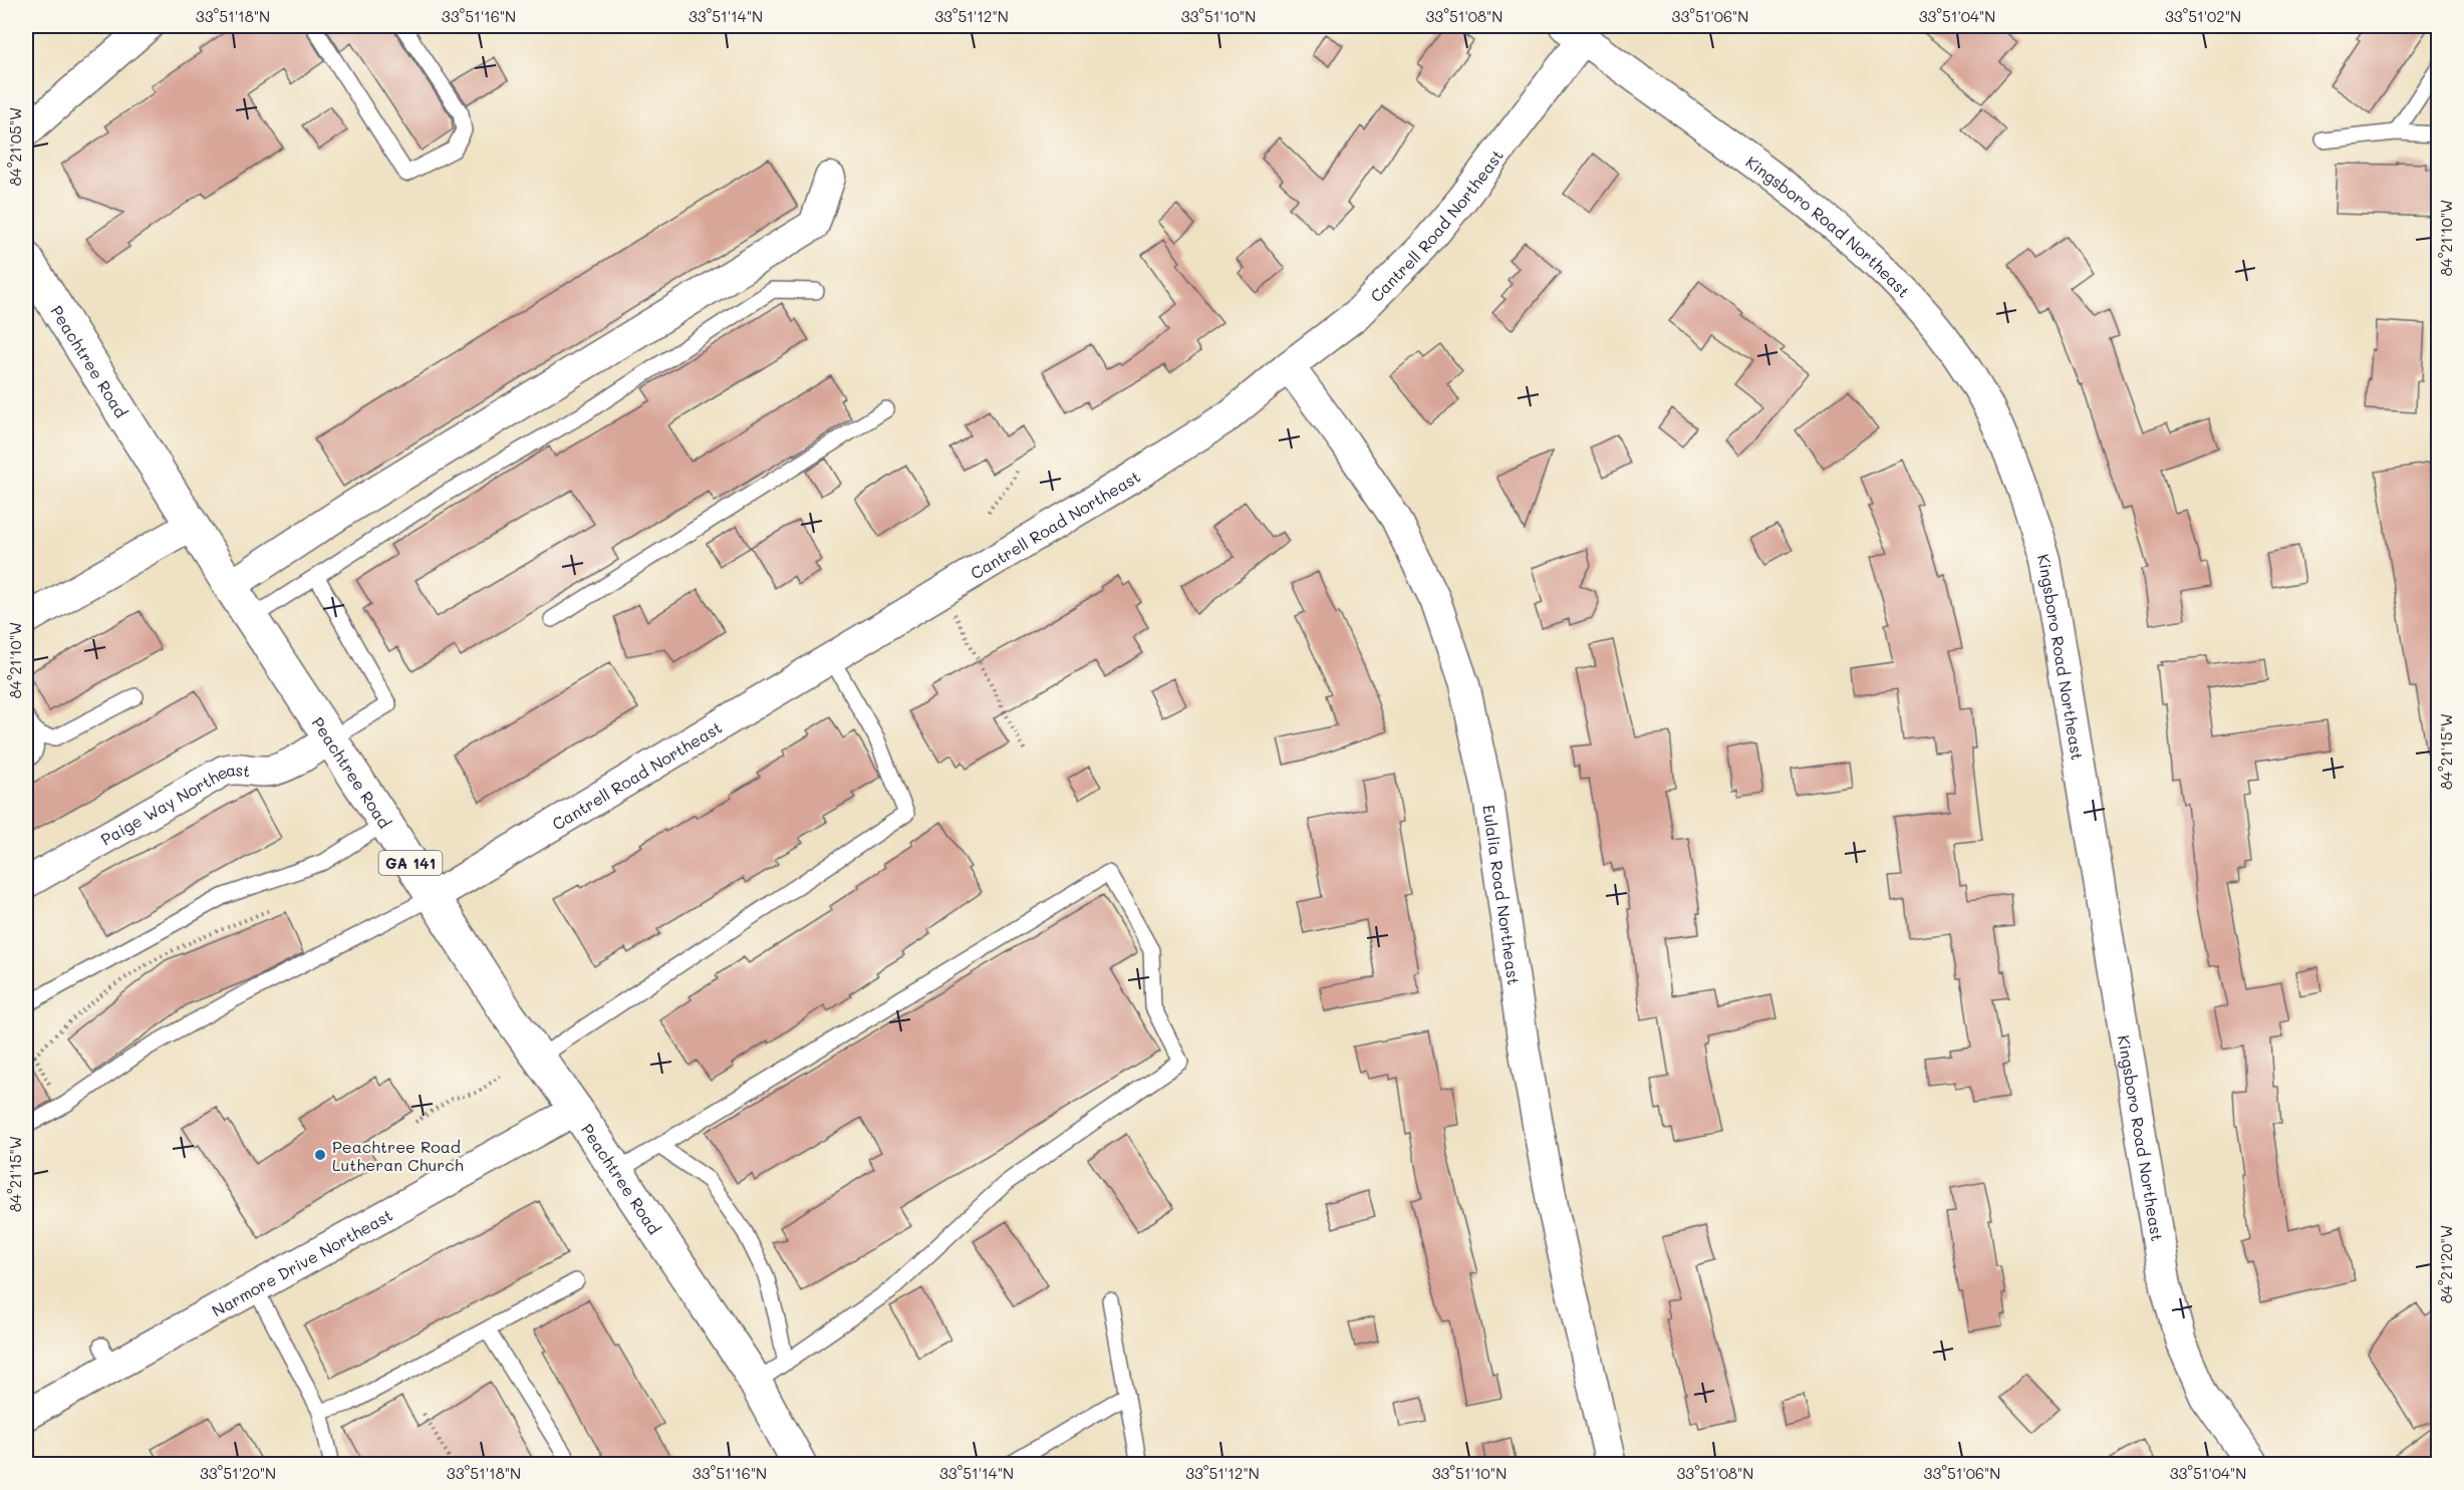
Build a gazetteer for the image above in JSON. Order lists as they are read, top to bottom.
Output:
{
  "streets": {
    "highway": ["Peachtree Road", "GA 141"],
    "street": [
      "Cantrell Road Northeast",
      "Kingsboro Road Northeast",
      "Paige Way Northeast",
      "Eulalia Road Northeast",
      "Narmore Drive Northeast"
    ]
  },
  "crossings": [
    ["Cantrell Road Northeast", "Kingsboro Road Northeast"],
    ["Cantrell Road Northeast", "Peachtree Road"],
    ["Cantrell Road Northeast", "Eulalia Road Northeast"],
    ["Peachtree Road", "Paige Way Northeast"],
    ["Peachtree Road", "Narmore Drive Northeast"]
  ],
  "places": ["Peachtree Road Lutheran Church"],
  "coordinates": [
    "33°51'18\"N",
    "33°51'16\"N",
    "33°51'14\"N",
    "33°51'12\"N",
    "33°51'10\"N",
    "33°51'08\"N",
    "33°51'06\"N",
    "33°51'04\"N",
    "33°51'02\"N",
    "84°21'05\"W",
    "84°21'10\"W",
    "84°21'15\"W",
    "84°21'20\"W",
    "33°51'20\"N"
  ]
}
